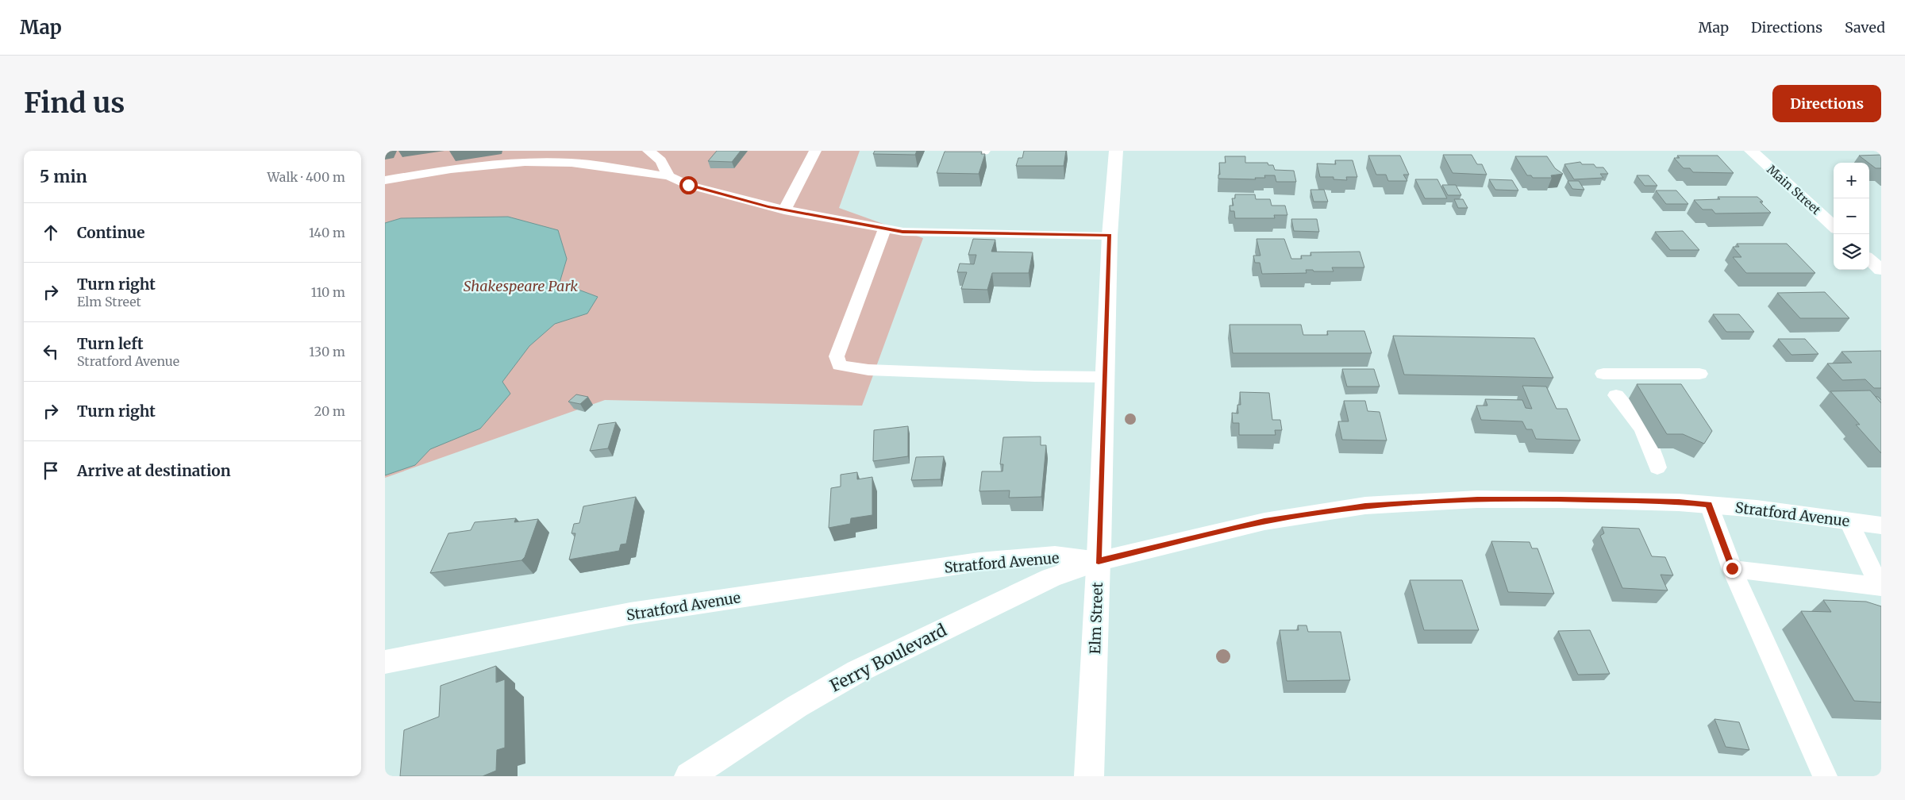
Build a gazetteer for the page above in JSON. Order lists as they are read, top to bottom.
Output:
{
  "streets": {
    "street": [
      "Main Street",
      "Stratford Avenue",
      "Elm Street",
      "Ferry Boulevard"
    ]
  },
  "crossings": [
    ["Stratford Avenue", "Elm Street"],
    ["Stratford Avenue", "Ferry Boulevard"],
    ["Elm Street", "Ferry Boulevard"]
  ],
  "parks": ["Shakespeare Park"],
  "page": {
    "header": "Map",
    "nav": ["Map", "Directions", "Saved"],
    "buttons": "Directions",
    "title": "Find us",
    "heading": ["5 min", "Walk · 400 m"],
    "map_buttons": ["+", "−"],
    "list": [
      ["Continue", "140 m"],
      ["Turn right", "Elm Street", "110 m"],
      ["Turn left", "Stratford Avenue", "130 m"],
      ["Turn right", "20 m"],
      "Arrive at destination"
    ]
  }
}
